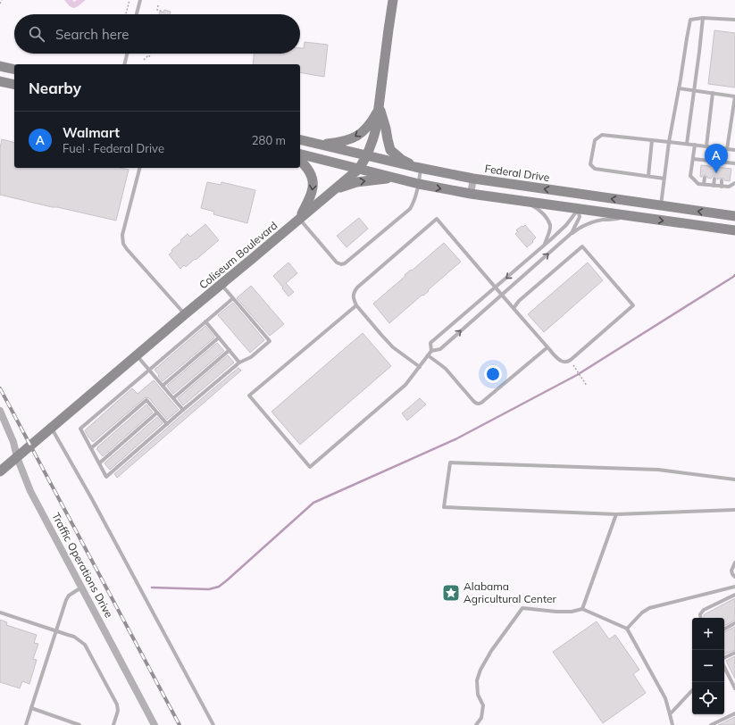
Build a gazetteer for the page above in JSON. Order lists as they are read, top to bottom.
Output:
{
  "streets": {
    "main road": ["Federal Drive", "Coliseum Boulevard"],
    "street": ["Traffic Operations Drive"]
  },
  "crossings": [
    ["Federal Drive", "Coliseum Boulevard"],
    ["Coliseum Boulevard", "Traffic Operations Drive"]
  ],
  "places": {
    "place": ["Alabama Agricultural Center"]
  },
  "page": {
    "search": "Search here",
    "heading": "Nearby",
    "list": [
      {
        "mark": "A",
        "name": "Walmart",
        "note": "Fuel · Federal Drive",
        "value": "280 m"
      }
    ],
    "pins": "A",
    "map_buttons": ["+", "−"]
  }
}
